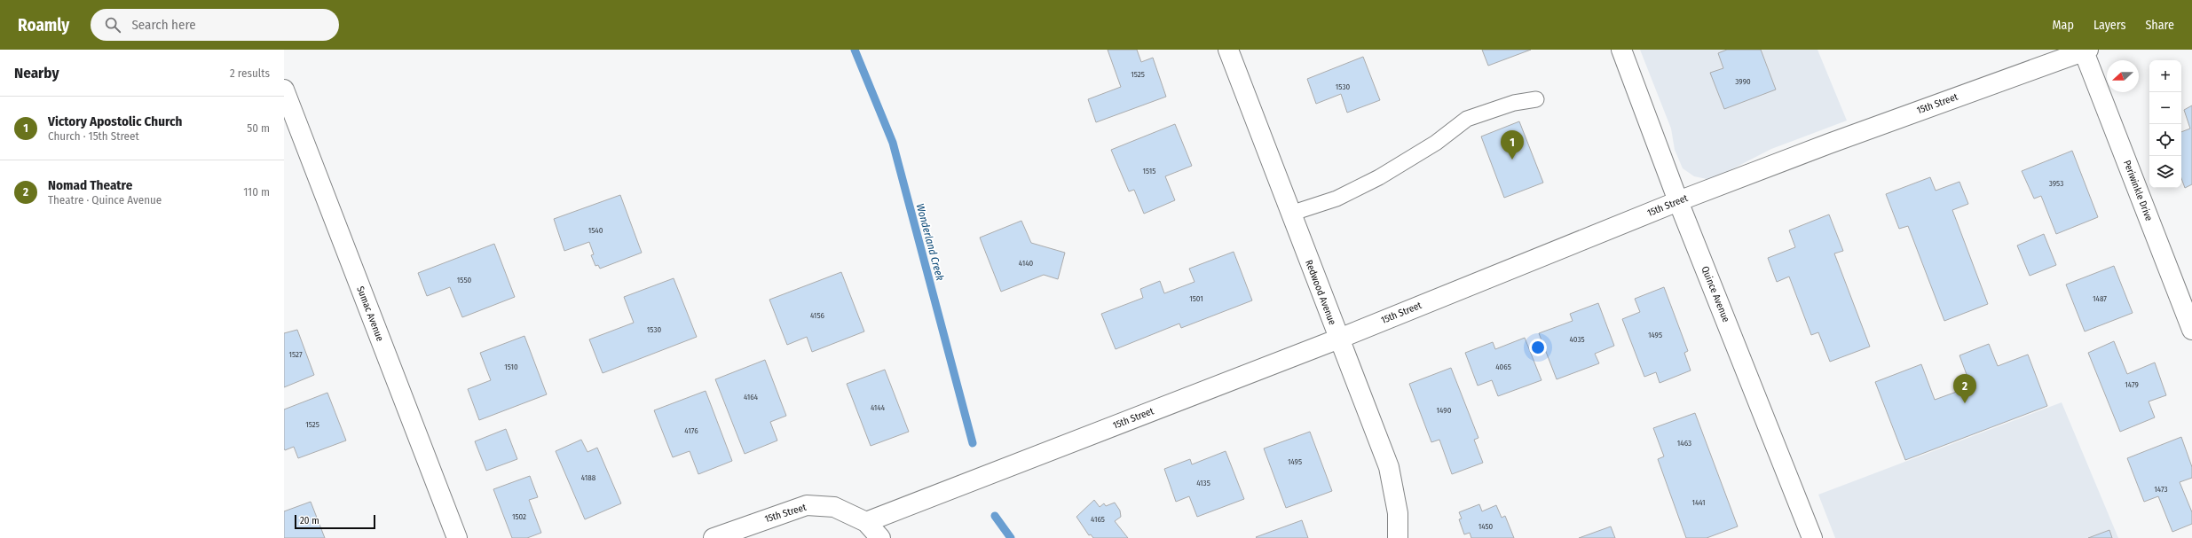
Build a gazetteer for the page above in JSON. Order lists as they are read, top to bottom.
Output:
{
  "streets": {
    "street": [
      "15th Street",
      "Periwinkle Drive",
      "Redwood Avenue",
      "Quince Avenue",
      "Sumac Avenue"
    ]
  },
  "crossings": [
    ["15th Street", "Periwinkle Drive"],
    ["15th Street", "Redwood Avenue"],
    ["15th Street", "Quince Avenue"]
  ],
  "water": ["Wonderland Creek"],
  "house_numbers": [
    "1525",
    "3990",
    "1530",
    "1515",
    "3953",
    "1540",
    "4140",
    "1550",
    "1501",
    "1487",
    "4156",
    "1530",
    "1495",
    "4035",
    "1527",
    "1510",
    "4065",
    "1479",
    "4164",
    "4144",
    "1490",
    "1525",
    "4176",
    "1463",
    "1495",
    "4188",
    "4135",
    "1473",
    "1441",
    "1502",
    "4165",
    "1450"
  ],
  "scale_bar": "20 m",
  "north": "left",
  "page": {
    "header": "Roamly",
    "search": "Search here",
    "nav": ["Map", "Layers", "Share"],
    "heading": ["Nearby", "2 results"],
    "map_buttons": ["+", "−"],
    "list": [
      {
        "mark": "1",
        "name": "Victory Apostolic Church",
        "note": "Church · 15th Street",
        "value": "50 m"
      },
      {
        "mark": "2",
        "name": "Nomad Theatre",
        "note": "Theatre · Quince Avenue",
        "value": "110 m"
      }
    ],
    "pins": ["1", "2"],
    "scale": "20 m"
  }
}
